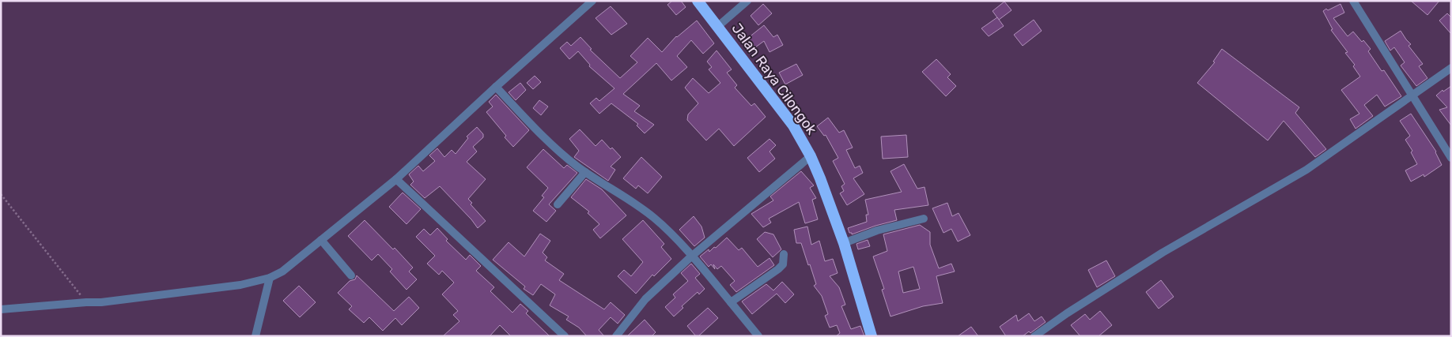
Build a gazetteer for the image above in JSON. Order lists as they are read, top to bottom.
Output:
{
  "streets": {
    "highway": ["Jalan Raya Cilongok"]
  }
}
